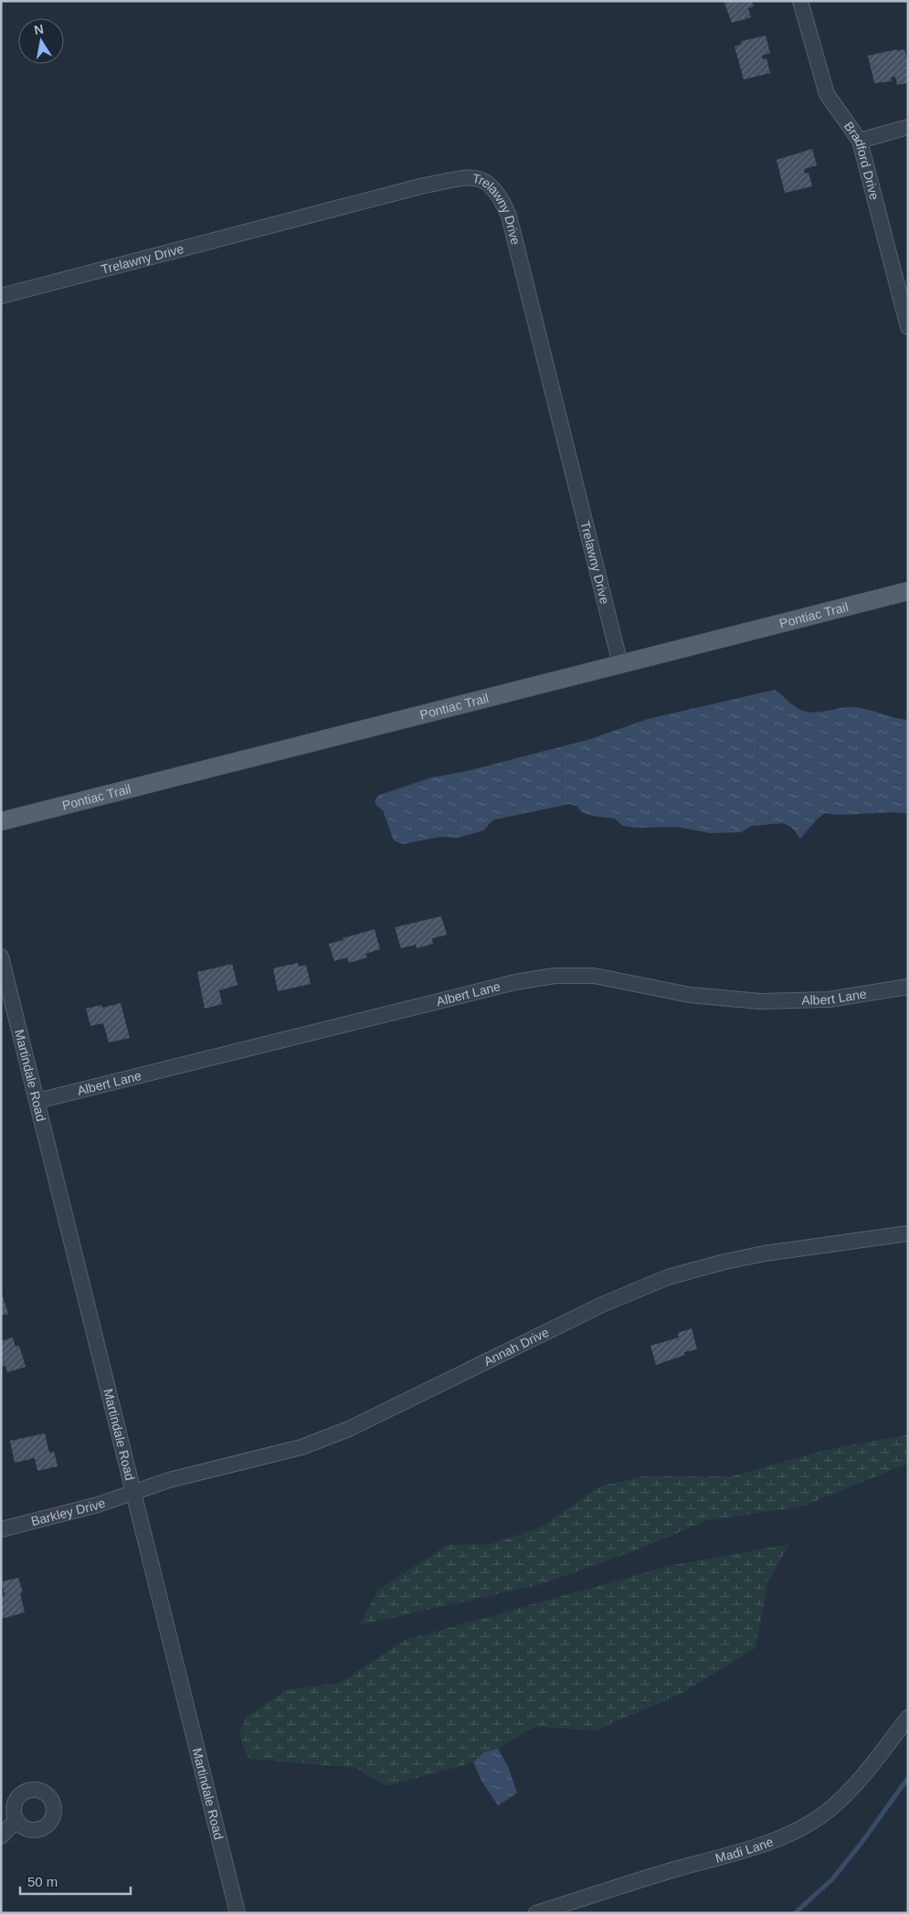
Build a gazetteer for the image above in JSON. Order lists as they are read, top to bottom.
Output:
{
  "streets": {
    "main road": ["Pontiac Trail"],
    "street": [
      "Bradford Drive",
      "Trelawny Drive",
      "Albert Lane",
      "Martindale Road",
      "Annah Drive",
      "Barkley Drive",
      "Madi Lane"
    ]
  },
  "crossings": [
    ["Trelawny Drive", "Pontiac Trail"],
    ["Albert Lane", "Martindale Road"],
    ["Martindale Road", "Annah Drive"],
    ["Martindale Road", "Barkley Drive"],
    ["Annah Drive", "Barkley Drive"]
  ],
  "scale_bar": "50 m",
  "north": "top"
}
